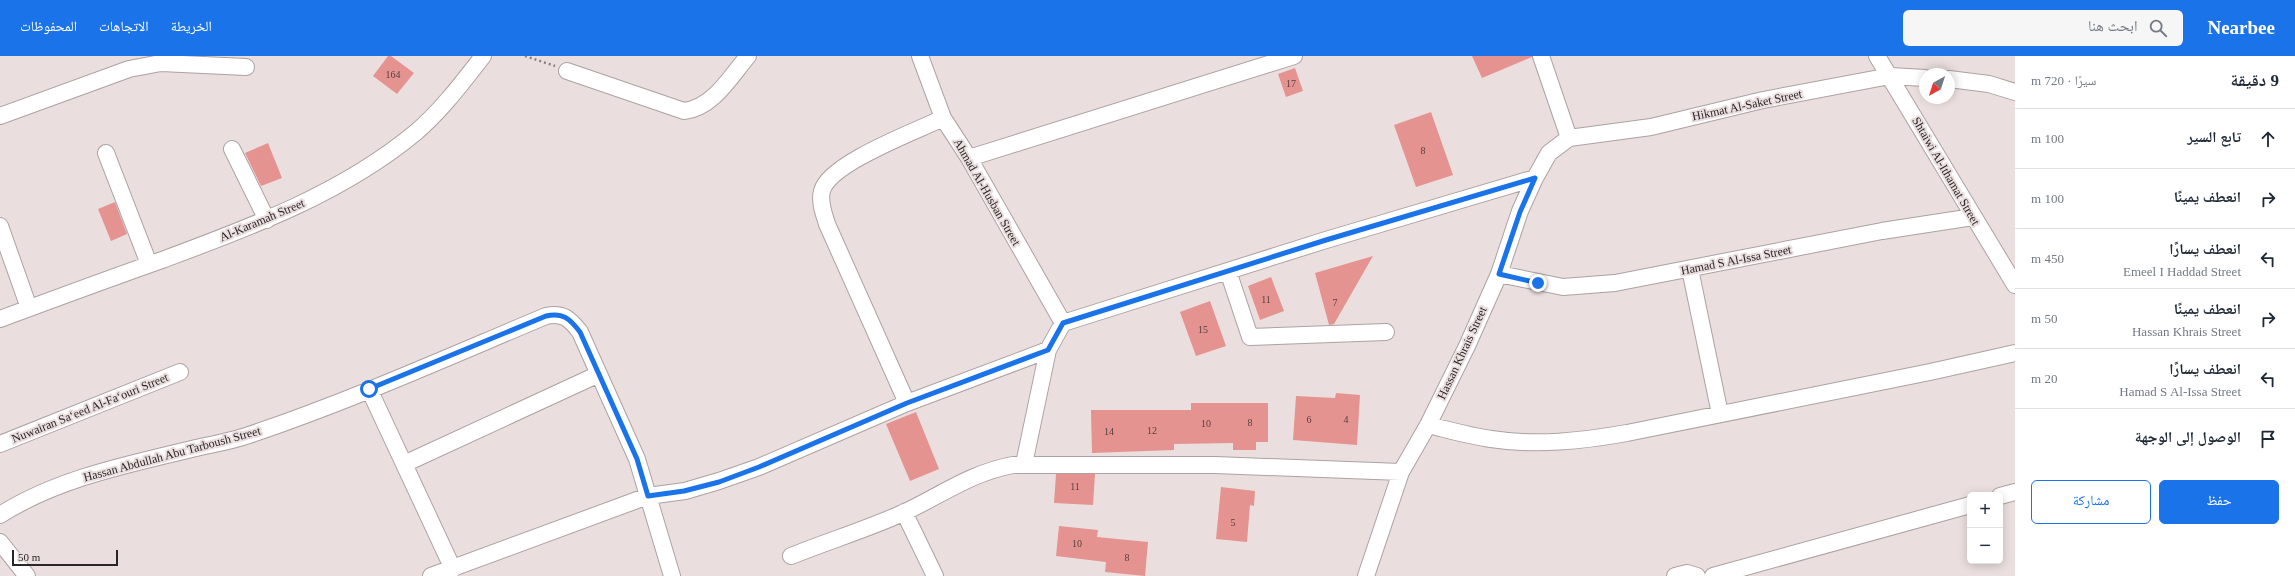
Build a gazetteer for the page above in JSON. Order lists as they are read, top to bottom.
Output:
{
  "streets": {
    "street": [
      "Hikmat Al-Saket Street",
      "Shtaiwi Al-Ithamat Street",
      "Ahmad Al-Husban Street",
      "Al-Karamah Street",
      "Hamad S Al-Issa Street",
      "Hassan Khrais Street",
      "Nuwairan Sa‘eed Al-Fa‘ouri Street",
      "Hassan Abdullah Abu Tarboush Street"
    ]
  },
  "crossings": [
    ["Hikmat Al-Saket Street", "Shtaiwi Al-Ithamat Street"],
    ["Hikmat Al-Saket Street", "Hassan Khrais Street"],
    ["Shtaiwi Al-Ithamat Street", "Hamad S Al-Issa Street"],
    ["Hamad S Al-Issa Street", "Hassan Khrais Street"]
  ],
  "house_numbers": [
    "164",
    "17",
    "8",
    "11",
    "7",
    "15",
    "6",
    "4",
    "8",
    "10",
    "12",
    "14",
    "11",
    "5",
    "10",
    "8"
  ],
  "scale_bar": "50 m",
  "north": "bottom left",
  "page": {
    "header": "Nearbee",
    "search": "ابحث هنا",
    "nav": ["الخريطة", "الاتجاهات", "المحفوظات"],
    "heading": ["9 دقيقة", "سيرًا · 720 m"],
    "list": [
      ["تابع السير", "100 m"],
      ["انعطف يمينًا", "100 m"],
      ["انعطف يسارًا", "Emeel I Haddad Street", "450 m"],
      ["انعطف يمينًا", "Hassan Khrais Street", "50 m"],
      ["انعطف يسارًا", "Hamad S Al-Issa Street", "20 m"],
      "الوصول إلى الوجهة"
    ],
    "buttons": ["حفظ", "مشاركة"],
    "map_buttons": ["+", "−"],
    "scale": "50 m"
  }
}
